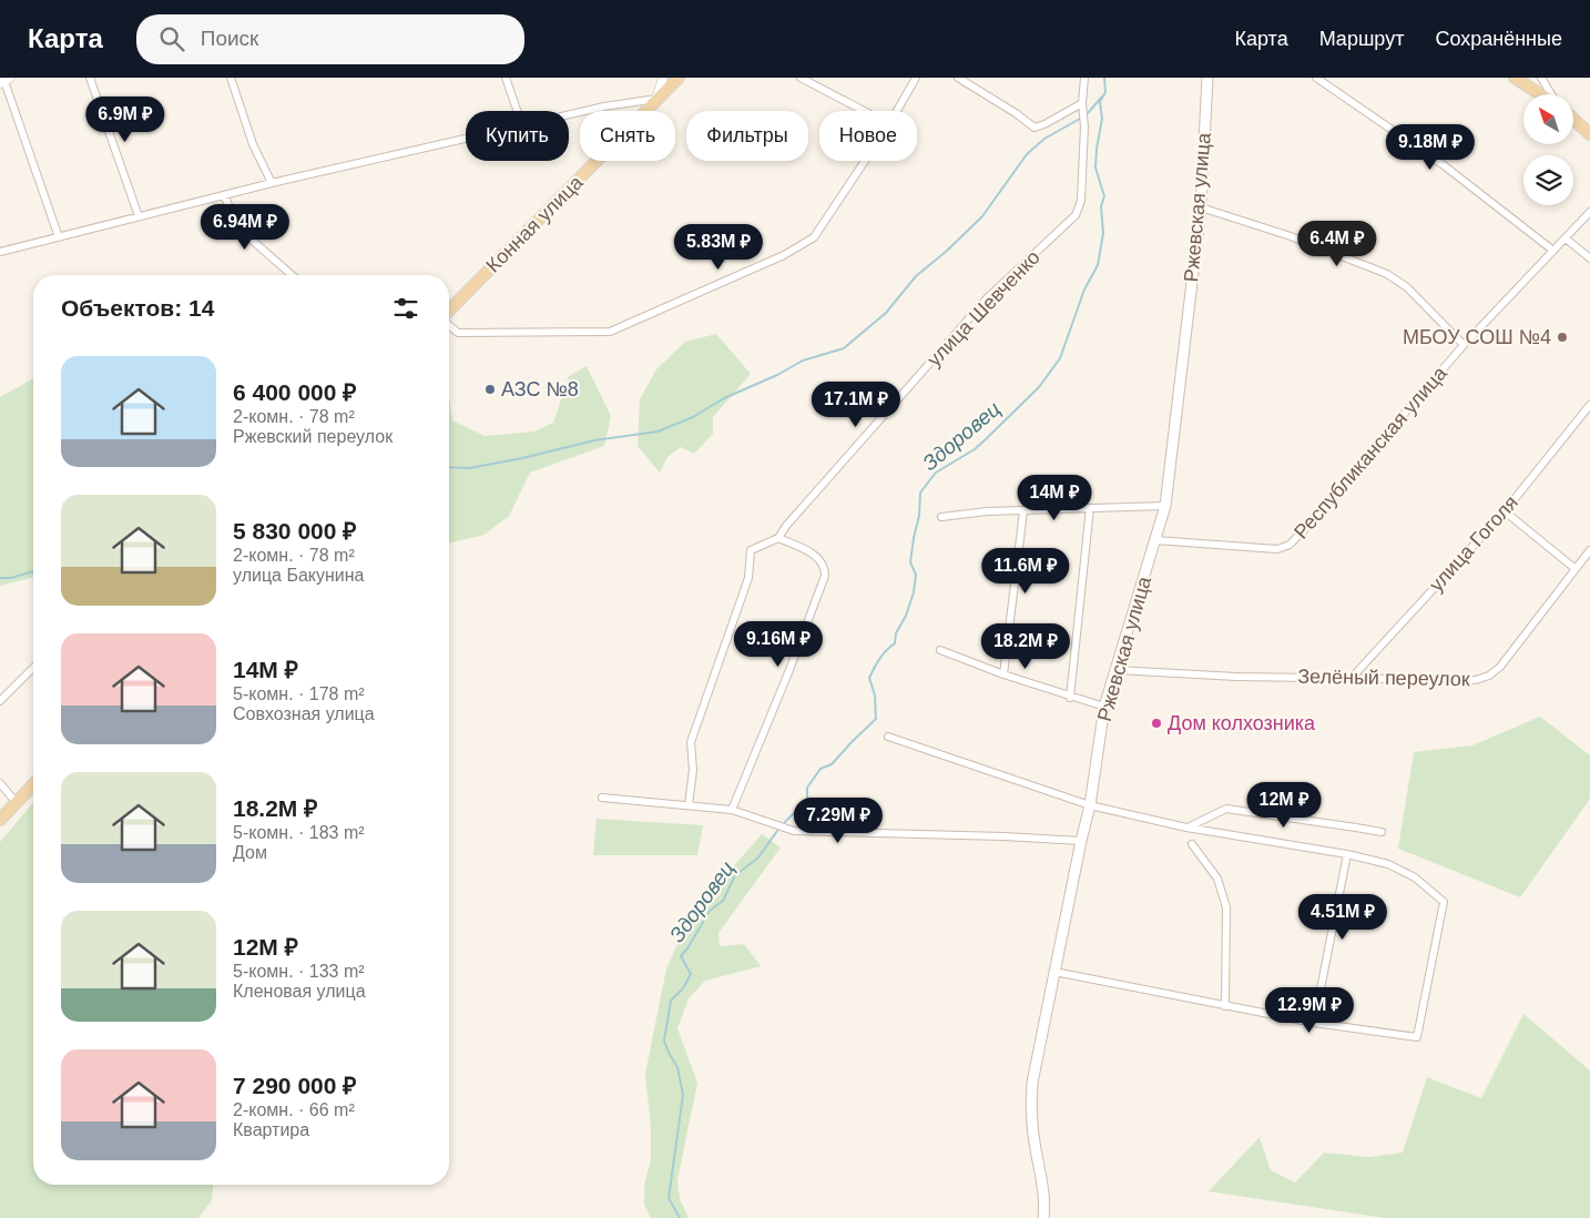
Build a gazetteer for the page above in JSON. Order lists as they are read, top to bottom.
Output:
{
  "streets": {
    "main road": ["Ржевская улица", "Конная улица"],
    "street": [
      "улица Шевченко",
      "Республиканская улица",
      "улица Гоголя",
      "Зелёный переулок"
    ]
  },
  "crossings": [
    ["Ржевская улица", "Республиканская улица"],
    ["Ржевская улица", "Зелёный переулок"],
    ["улица Гоголя", "Зелёный переулок"]
  ],
  "water": ["Здоровец"],
  "places": ["МБОУ СОШ №4", "АЗС №8", "Дом колхозника"],
  "north": "top left",
  "page": {
    "header": "Карта",
    "search": "Поиск",
    "nav": ["Карта", "Маршрут", "Сохранённые"],
    "price": [
      "6.9M ₽",
      "9.18M ₽",
      "6.94M ₽",
      "6.4M ₽",
      "5.83M ₽",
      "17.1M ₽",
      "14M ₽",
      "11.6M ₽",
      "9.16M ₽",
      "18.2M ₽",
      "12M ₽",
      "7.29M ₽",
      "4.51M ₽",
      "12.9M ₽"
    ],
    "chip": [
      "Купить",
      "Снять",
      "Фильтры",
      "Новое"
    ],
    "heading": "Объектов: 14",
    "list": [
      {
        "name": "6 400 000 ₽",
        "note": "2-комн. · 78 m² · Ржевский переулок"
      },
      {
        "name": "5 830 000 ₽",
        "note": "2-комн. · 78 m² · улица Бакунина"
      },
      {
        "name": "14M ₽",
        "note": "5-комн. · 178 m² · Совхозная улица"
      },
      {
        "name": "18.2M ₽",
        "note": "5-комн. · 183 m² · Дом"
      },
      {
        "name": "12M ₽",
        "note": "5-комн. · 133 m² · Кленовая улица"
      },
      {
        "name": "7 290 000 ₽",
        "note": "2-комн. · 66 m² · Квартира"
      }
    ]
  }
}
